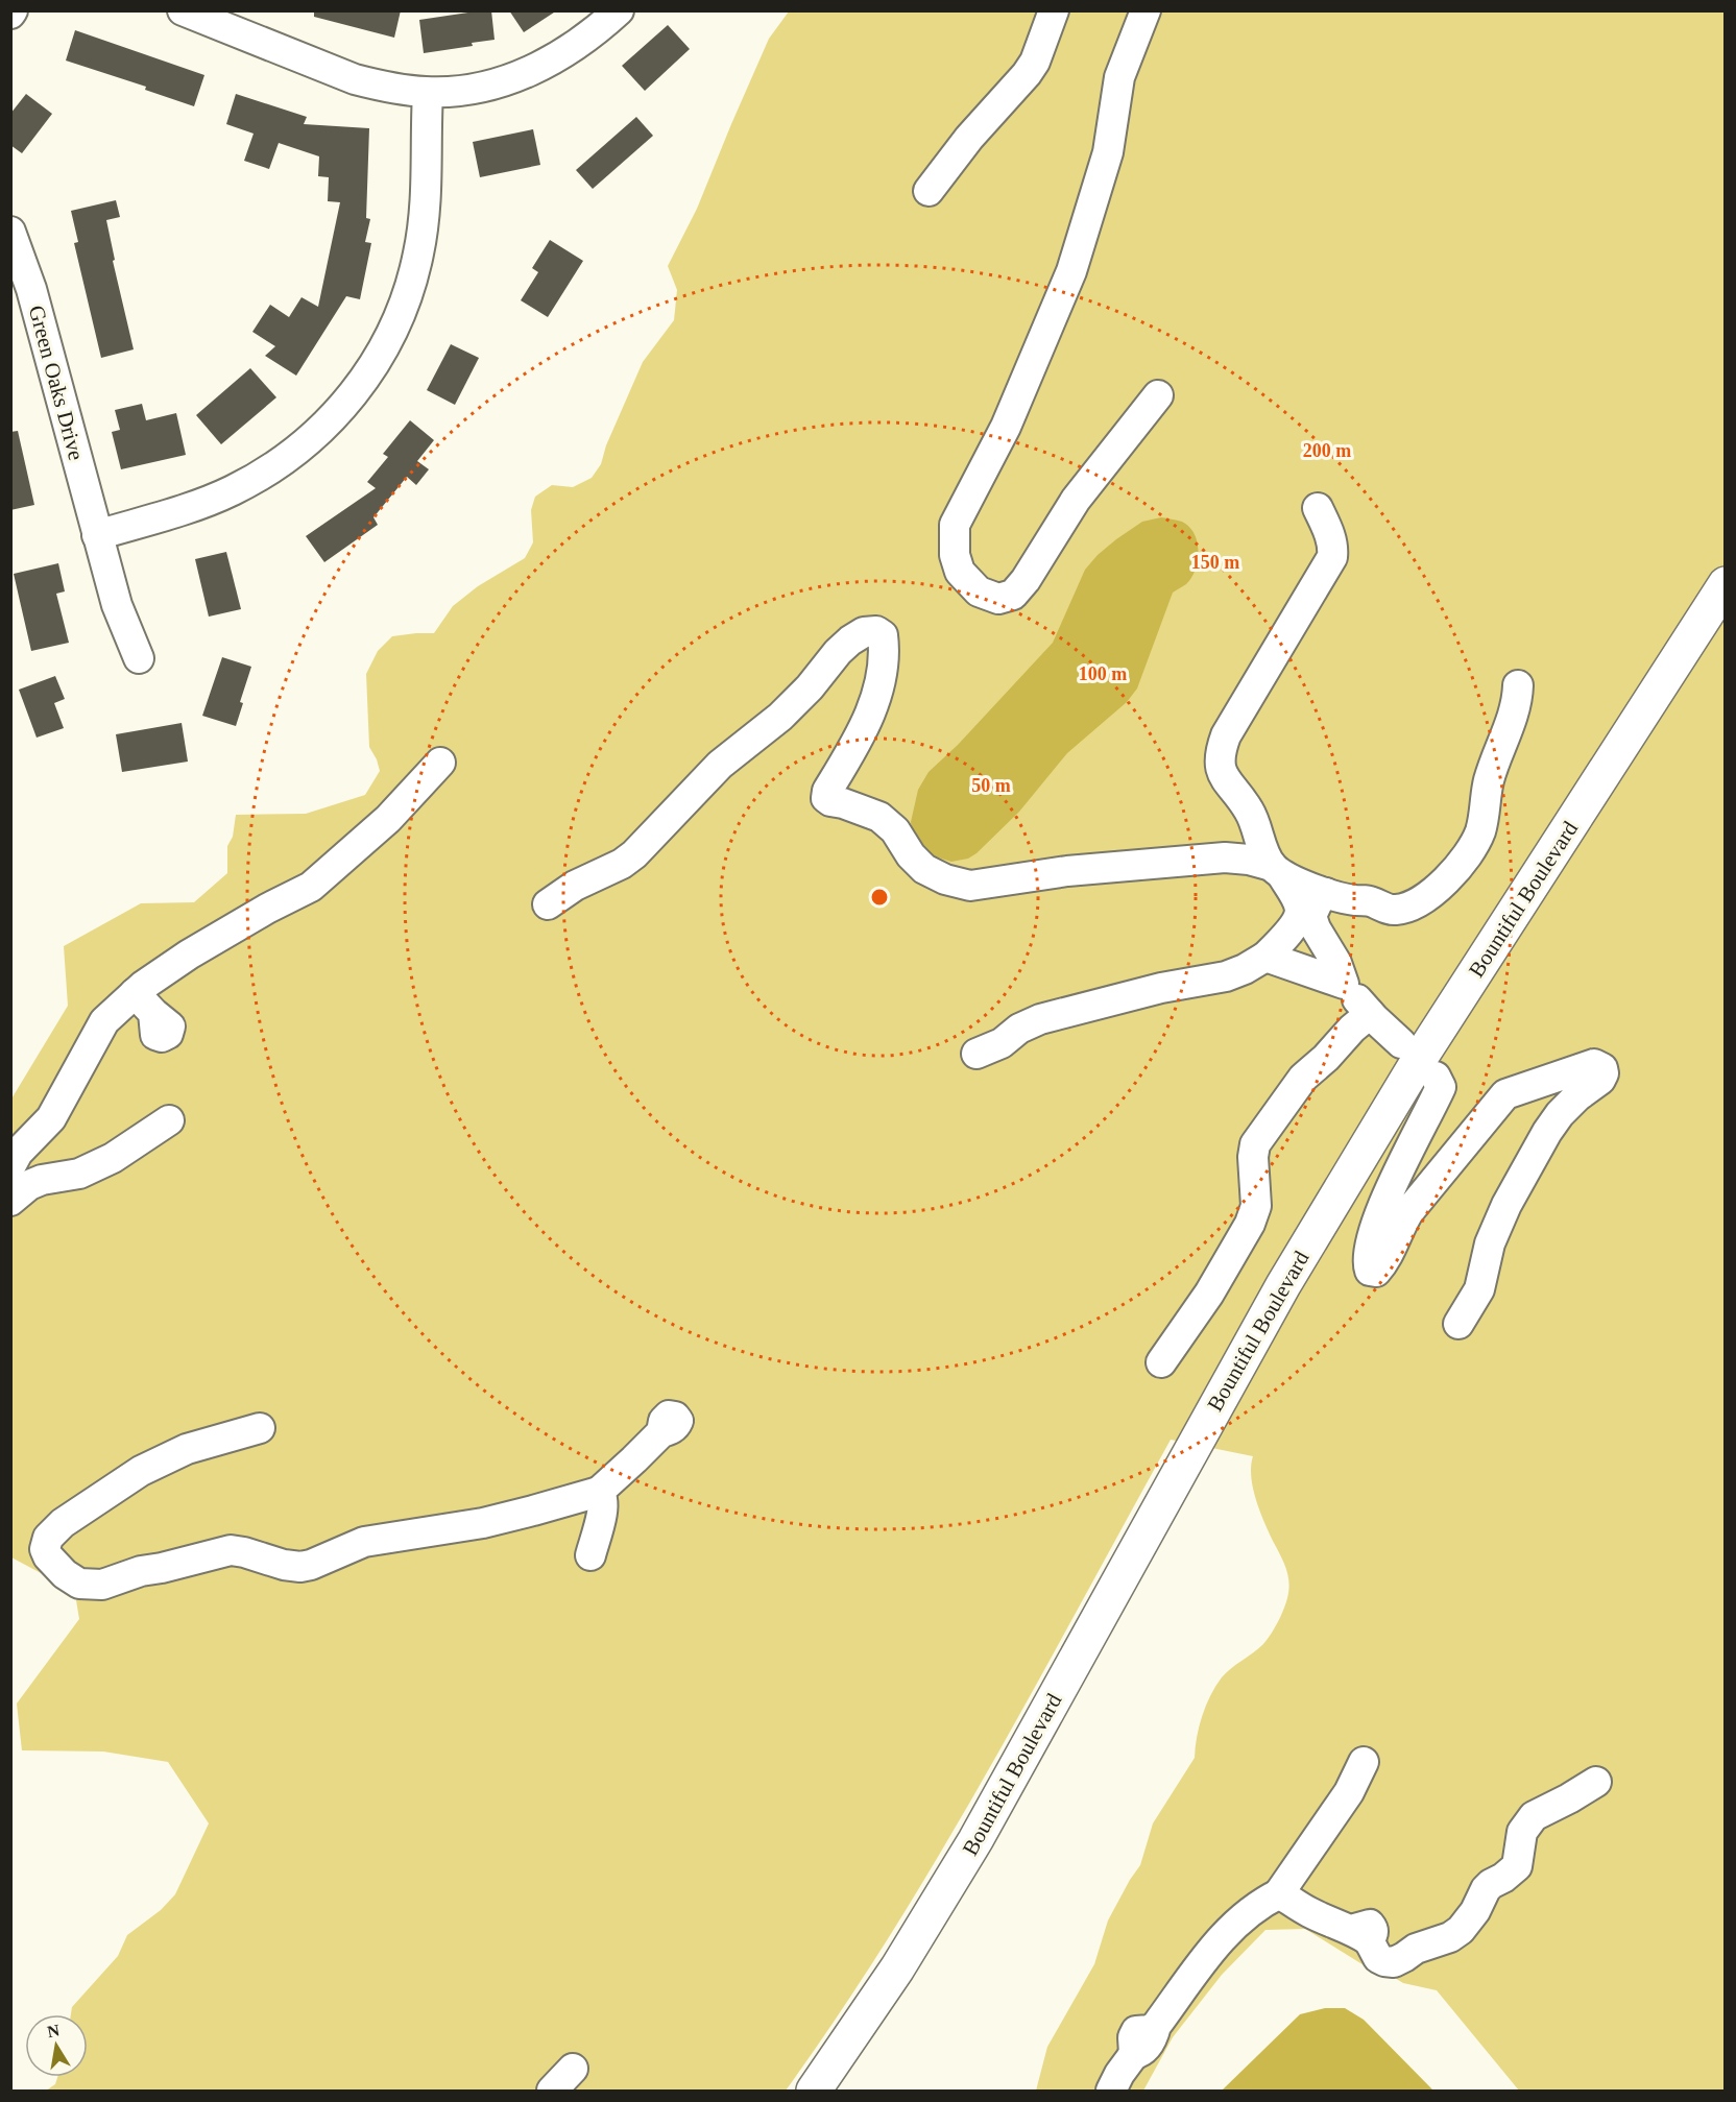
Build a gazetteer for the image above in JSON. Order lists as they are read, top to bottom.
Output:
{
  "streets": {
    "main road": ["Bountiful Boulevard"],
    "street": ["Green Oaks Drive"]
  },
  "north": "top",
  "rings": [
    "200 m",
    "150 m",
    "100 m",
    "50 m"
  ]
}
